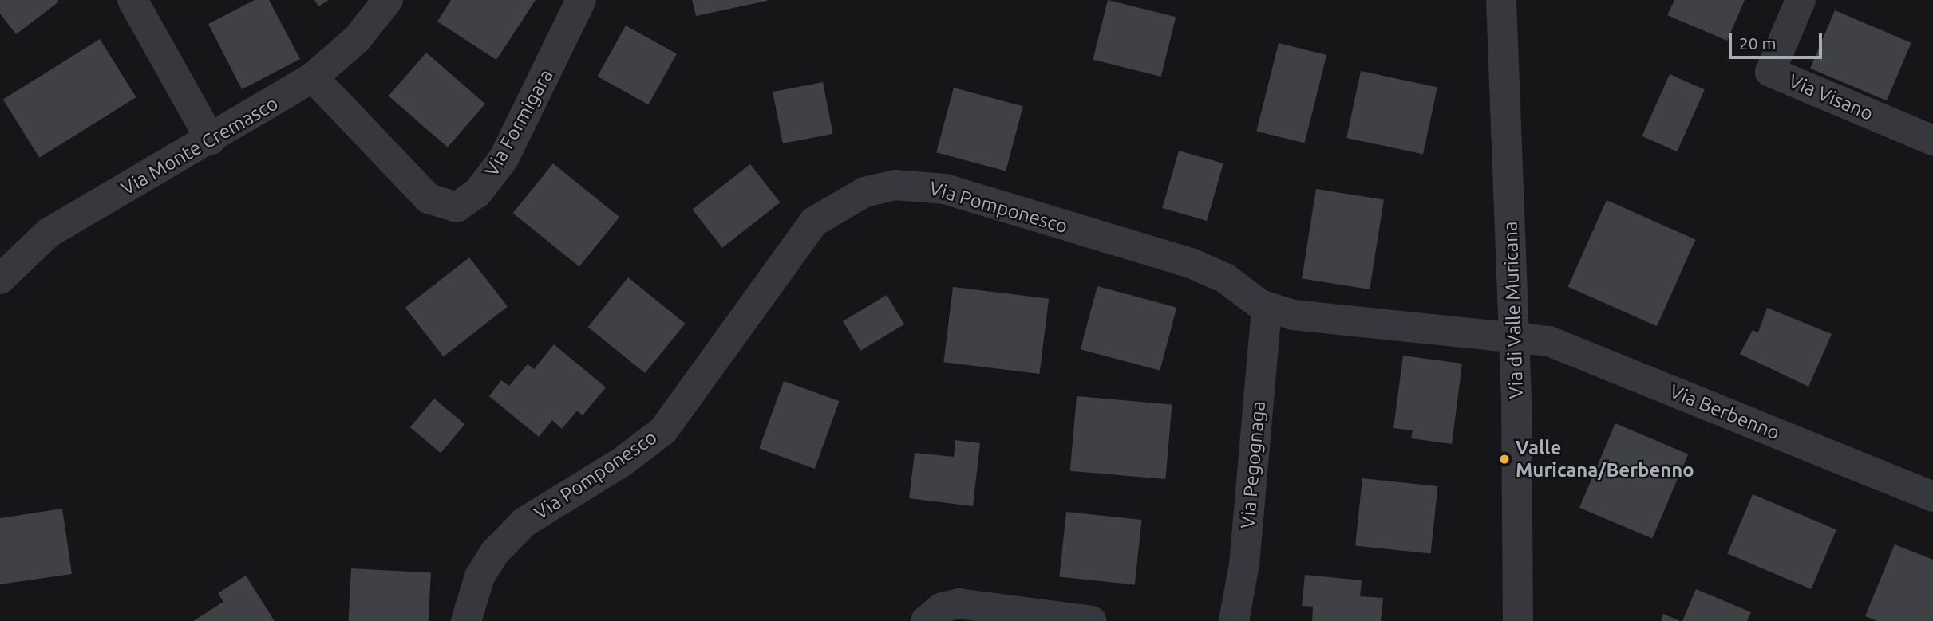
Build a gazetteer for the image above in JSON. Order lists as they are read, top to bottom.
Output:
{
  "streets": {
    "street": [
      "Via Visano",
      "Via Formigara",
      "Via Monte Cremasco",
      "Via Pomponesco",
      "Via di Valle Muricana",
      "Via Berbenno",
      "Via Pegognaga"
    ]
  },
  "crossings": [
    ["Via Formigara", "Via Monte Cremasco"],
    ["Via Pomponesco", "Via di Valle Muricana"],
    ["Via Pomponesco", "Via Berbenno"],
    ["Via Pomponesco", "Via Pegognaga"],
    ["Via di Valle Muricana", "Via Berbenno"]
  ],
  "places": ["Valle Muricana/Berbenno"],
  "scale_bar": "20 m"
}
